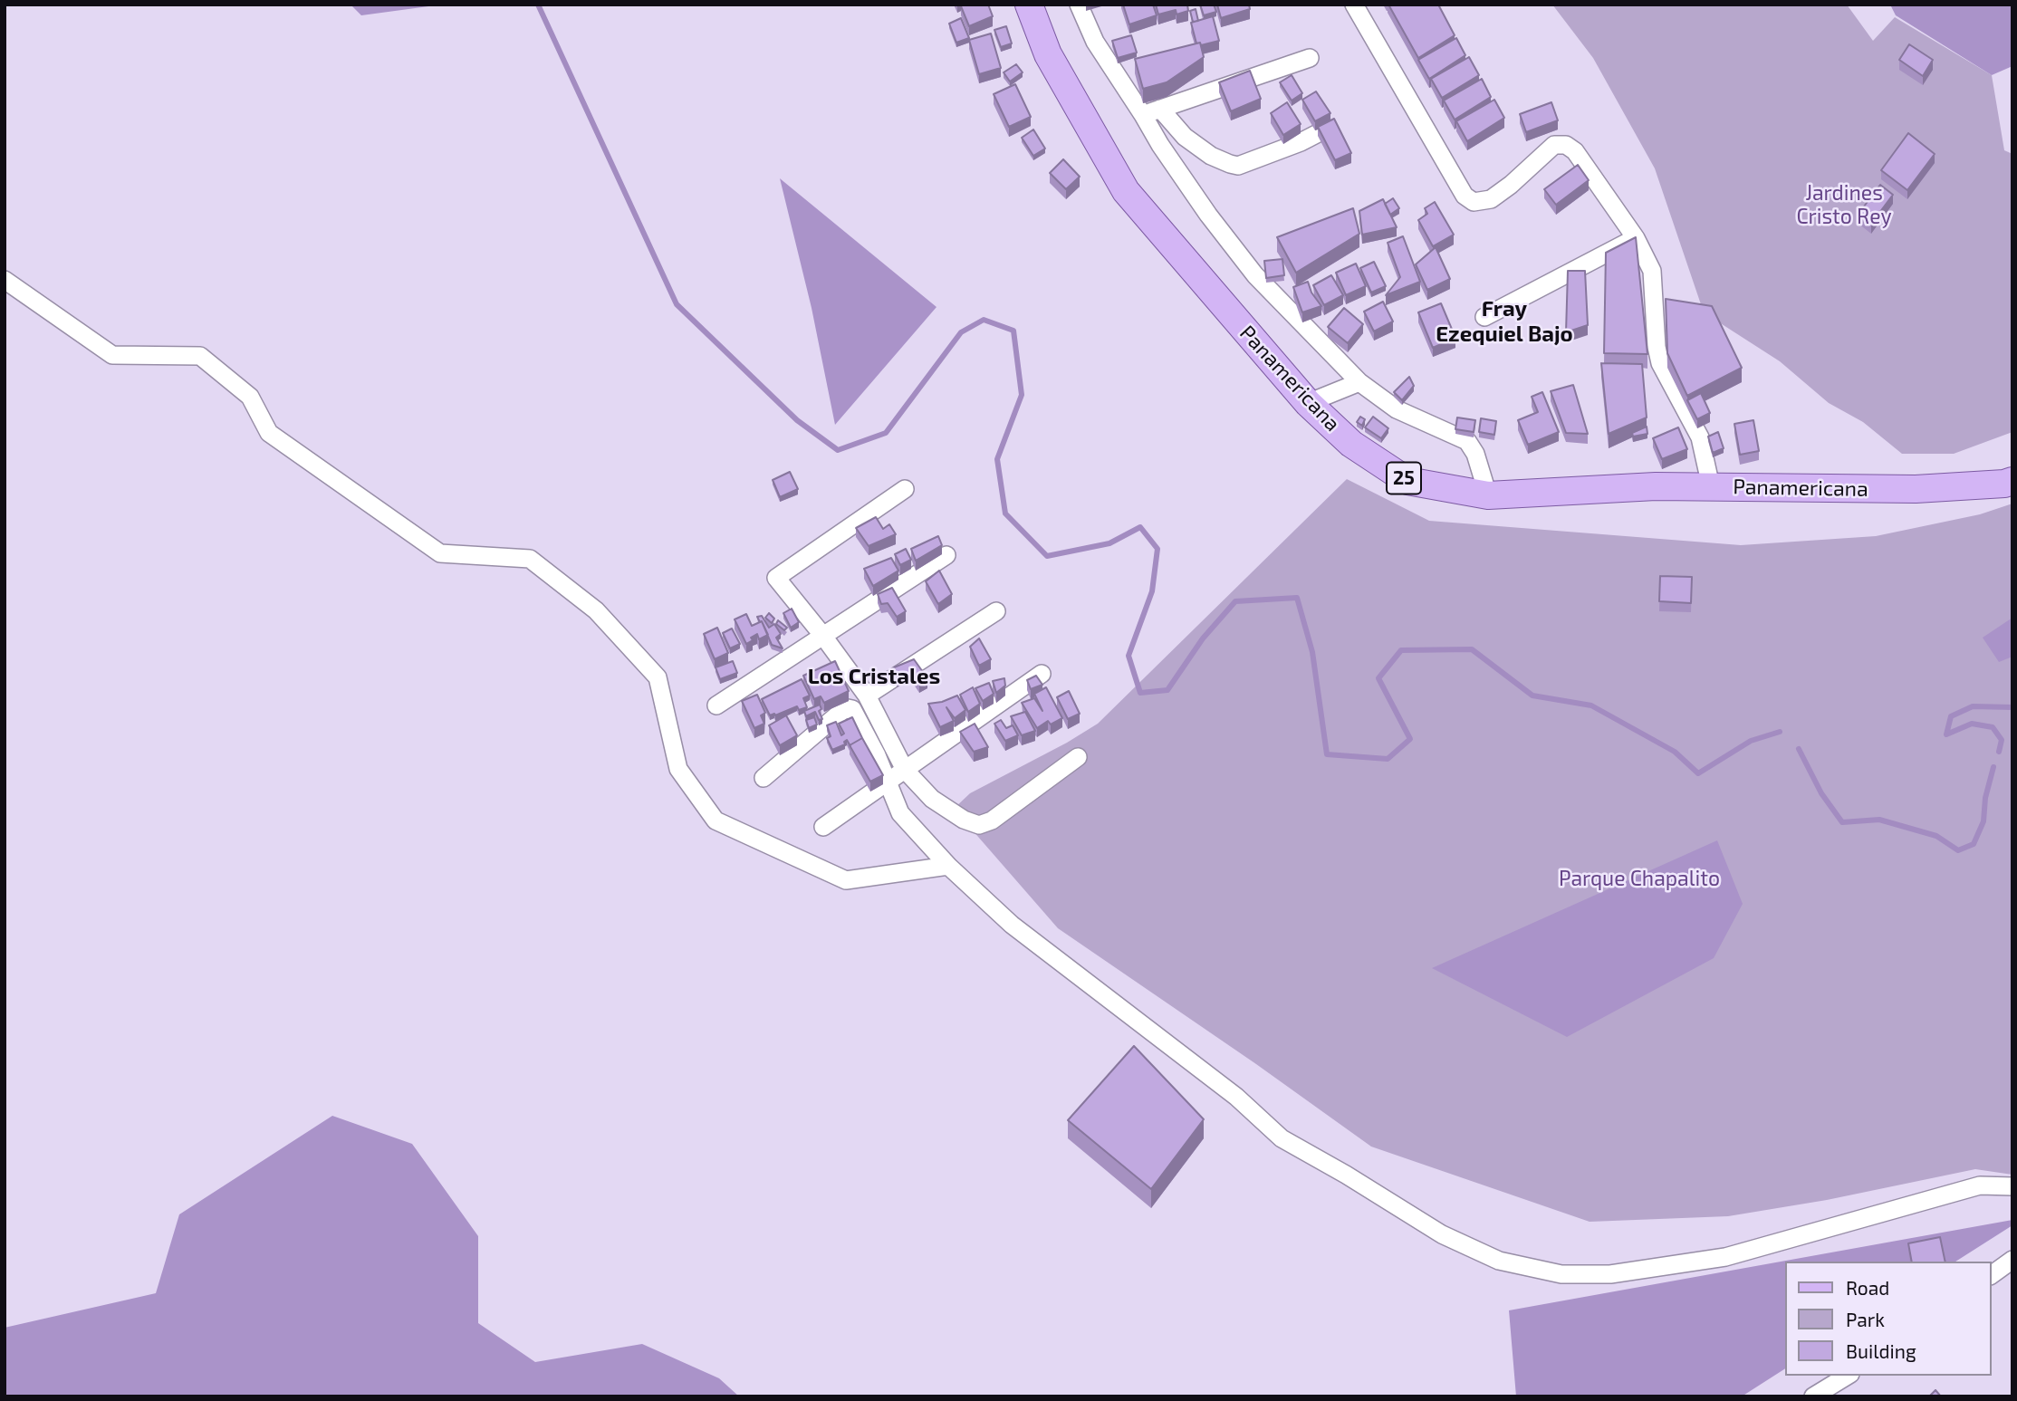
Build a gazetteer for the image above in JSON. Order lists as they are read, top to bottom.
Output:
{
  "streets": {
    "main road": ["Panamericana", "25"]
  },
  "districts": ["Fray Ezequiel Bajo", "Los Cristales"],
  "parks": ["Jardines Cristo Rey", "Parque Chapalito"],
  "legend": ["Road", "Park", "Building"]
}
